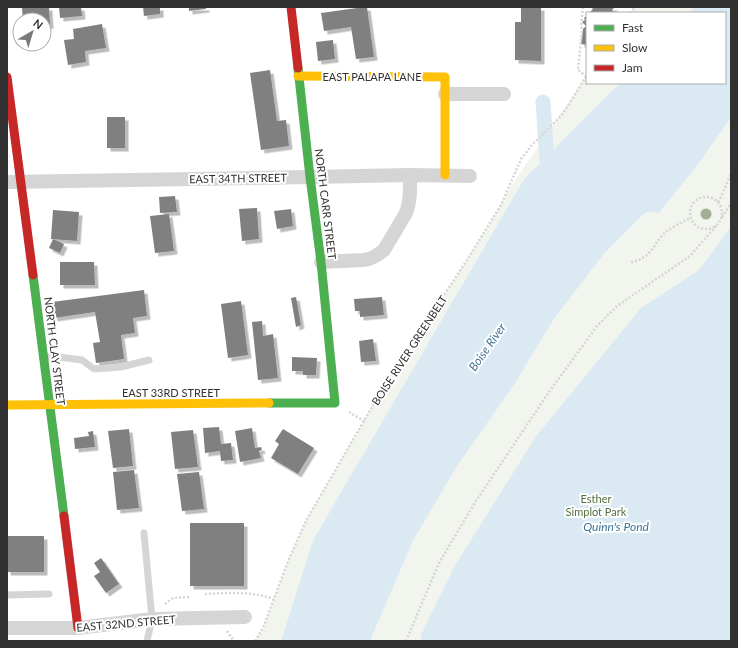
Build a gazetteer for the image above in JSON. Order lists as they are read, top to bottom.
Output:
{
  "streets": {
    "street": [
      "EAST PALAPA LANE",
      "EAST 34TH STREET",
      "NORTH CARR STREET",
      "NORTH CLAY STREET",
      "EAST 33RD STREET",
      "EAST 32ND STREET"
    ],
    "path": ["BOISE RIVER GREENBELT"]
  },
  "crossings": [
    ["EAST PALAPA LANE", "NORTH CARR STREET"],
    ["EAST 34TH STREET", "NORTH CARR STREET"],
    ["EAST 34TH STREET", "NORTH CLAY STREET"],
    ["NORTH CARR STREET", "EAST 33RD STREET"],
    ["NORTH CLAY STREET", "EAST 33RD STREET"],
    ["NORTH CLAY STREET", "EAST 32ND STREET"]
  ],
  "water": ["Boise River", "Quinn's Pond"],
  "parks": ["Esther Simplot Park"],
  "legend": ["Fast", "Slow", "Jam"],
  "north": "top right"
}
